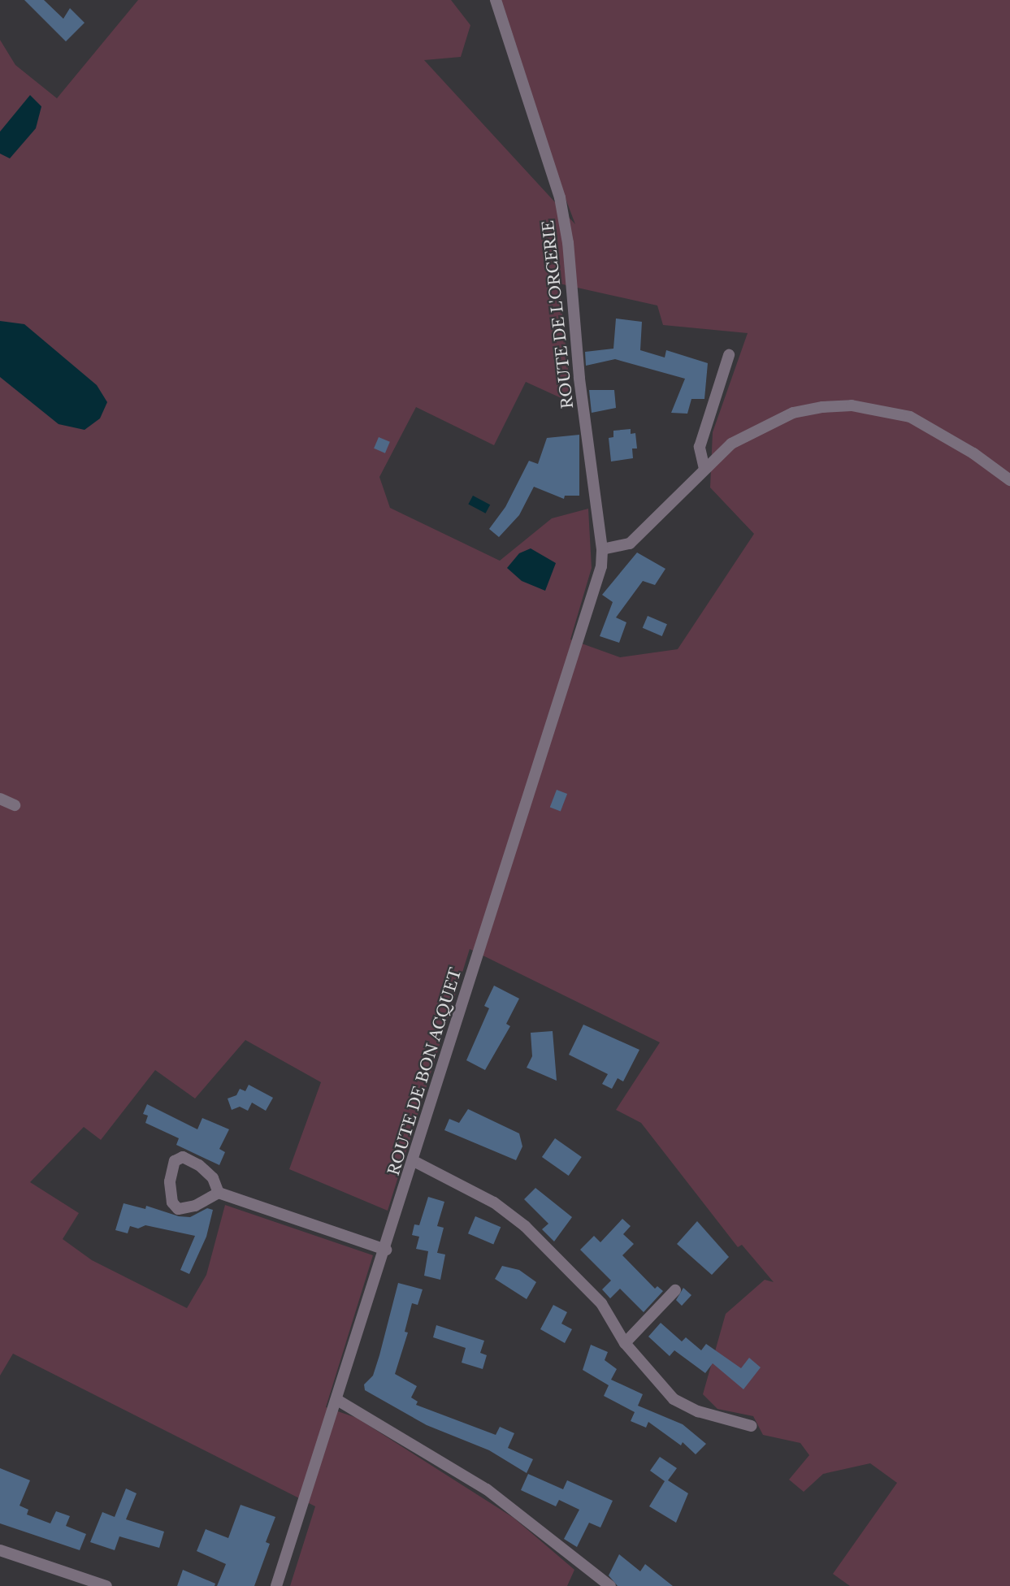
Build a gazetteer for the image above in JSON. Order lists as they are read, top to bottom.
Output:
{
  "streets": {
    "street": ["ROUTE DE L'ORCERIE", "ROUTE DE BON ACQUET"]
  },
  "crossings": [
    ["ROUTE DE L'ORCERIE", "ROUTE DE BON ACQUET"]
  ]
}
